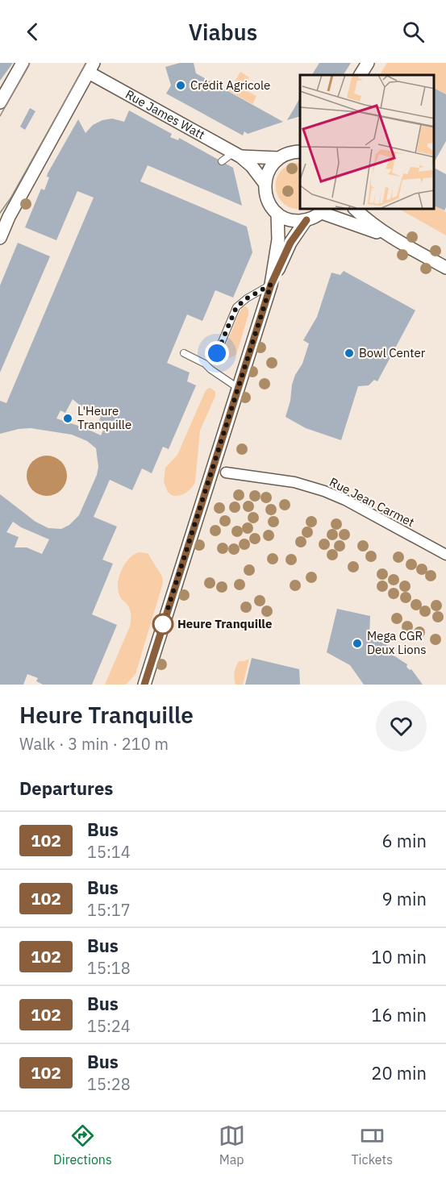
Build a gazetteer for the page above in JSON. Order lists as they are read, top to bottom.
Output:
{
  "streets": {
    "street": ["Rue James Watt", "Rue Jean Carmet"]
  },
  "places": [
    "Crédit Agricole",
    "Bowl Center",
    "L'Heure Tranquille",
    "Heure Tranquille",
    "Mega CGR Deux Lions"
  ],
  "lines": ["bus line 102"],
  "page": {
    "header": "Viabus",
    "heading": [
      ["Heure Tranquille", "Walk · 3 min · 210 m"],
      "Departures"
    ],
    "list": [
      {
        "mark": "102",
        "name": "Bus",
        "note": "15:14",
        "value": "6 min"
      },
      {
        "mark": "102",
        "name": "Bus",
        "note": "15:17",
        "value": "9 min"
      },
      {
        "mark": "102",
        "name": "Bus",
        "note": "15:18",
        "value": "10 min"
      },
      {
        "mark": "102",
        "name": "Bus",
        "note": "15:24",
        "value": "16 min"
      },
      {
        "mark": "102",
        "name": "Bus",
        "note": "15:28",
        "value": "20 min"
      }
    ],
    "tabs": ["Directions", "Map", "Tickets"]
  }
}
